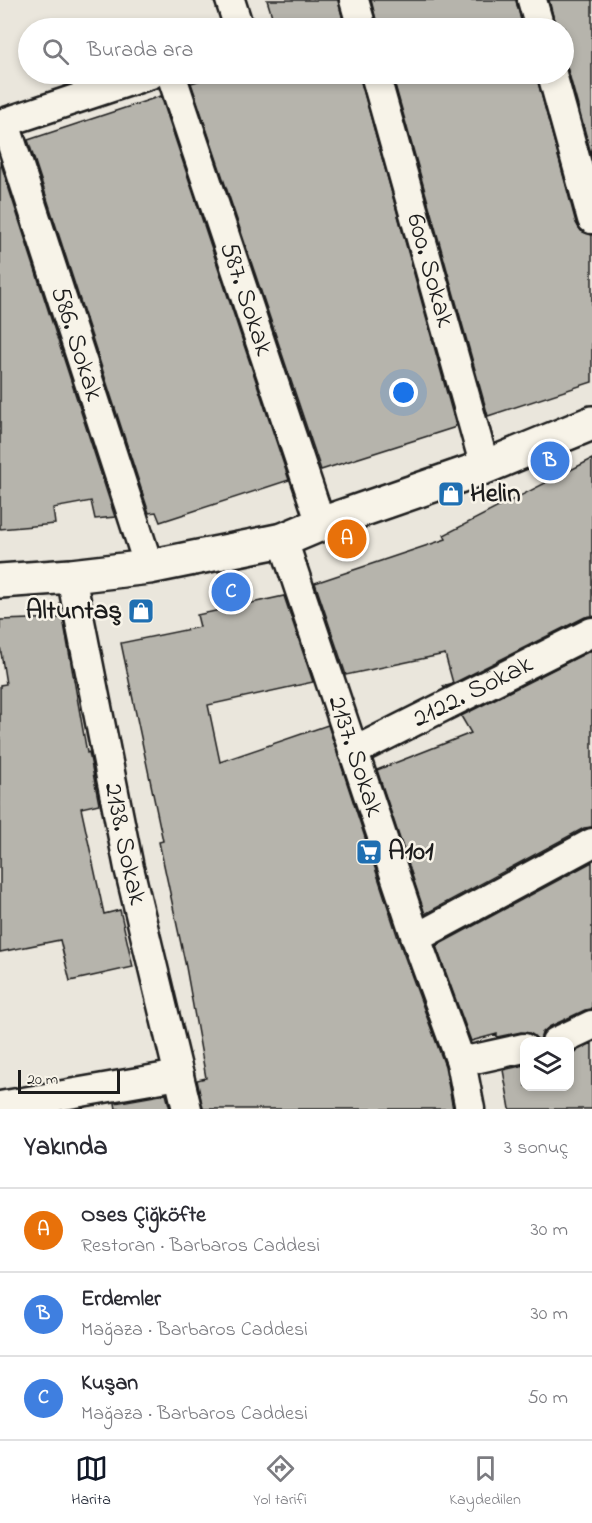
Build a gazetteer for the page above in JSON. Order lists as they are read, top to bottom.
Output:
{
  "streets": {
    "street": [
      "600. Sokak",
      "587. Sokak",
      "586. Sokak",
      "2122. Sokak",
      "2137. Sokak",
      "2138. Sokak"
    ]
  },
  "crossings": [
    ["2122. Sokak", "2137. Sokak"]
  ],
  "places": {
    "shop": ["Helin", "Altuntaş"],
    "supermarket": ["A101"]
  },
  "scale_bar": "20 m",
  "page": {
    "search": "Burada ara",
    "pins": ["B", "A", "C"],
    "scale": "20 m",
    "heading": ["Yakında", "3 sonuç"],
    "list": [
      {
        "mark": "A",
        "name": "Oses Çiğköfte",
        "note": "Restoran · Barbaros Caddesi",
        "value": "30 m"
      },
      {
        "mark": "B",
        "name": "Erdemler",
        "note": "Mağaza · Barbaros Caddesi",
        "value": "30 m"
      },
      {
        "mark": "C",
        "name": "Kuşan",
        "note": "Mağaza · Barbaros Caddesi",
        "value": "50 m"
      }
    ],
    "nav": ["Harita", "Yol tarifi", "Kaydedilen"]
  }
}
